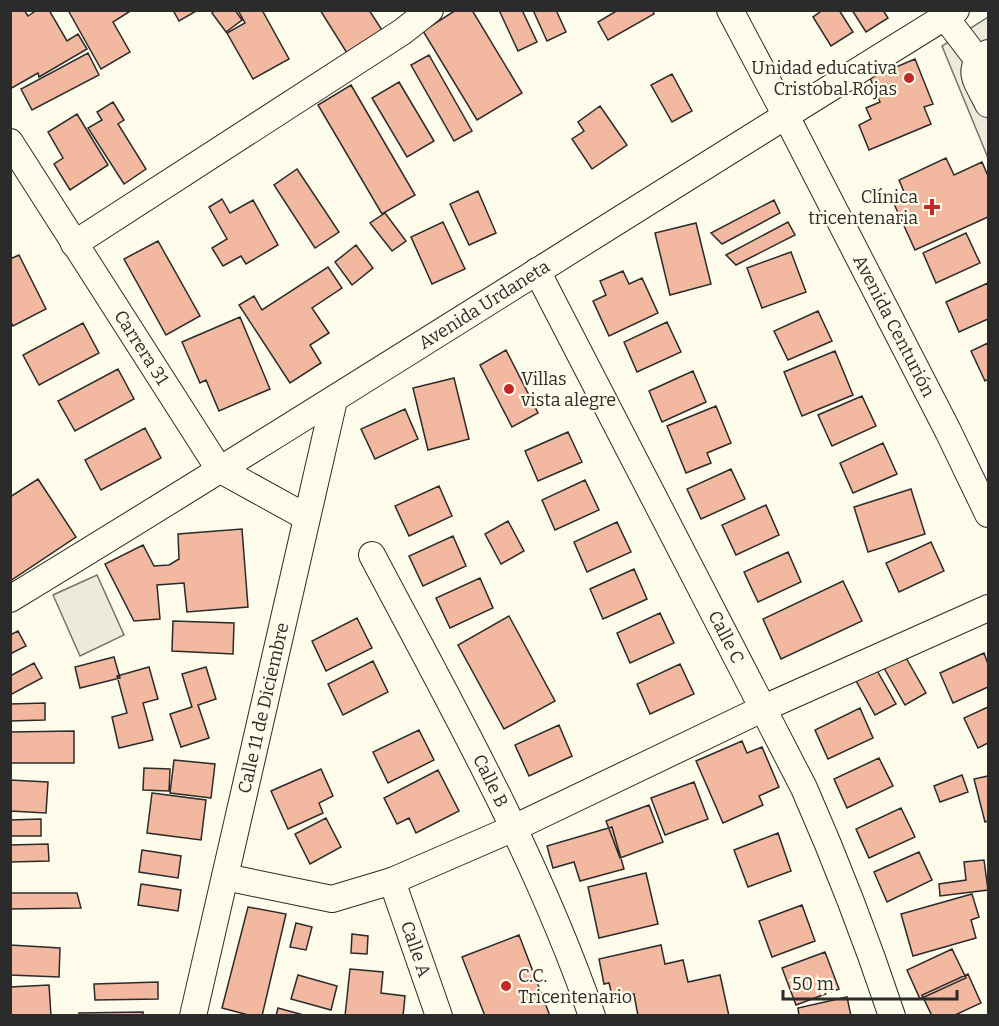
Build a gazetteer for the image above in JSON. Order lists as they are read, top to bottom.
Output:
{
  "streets": {
    "street": [
      "Avenida Urdaneta",
      "Avenida Centurión",
      "Carrera 31",
      "Calle C",
      "Calle 11 de Diciembre",
      "Calle B",
      "Calle A"
    ]
  },
  "crossings": [
    ["Avenida Urdaneta", "Avenida Centurión"],
    ["Avenida Urdaneta", "Carrera 31"],
    ["Avenida Urdaneta", "Calle C"],
    ["Avenida Urdaneta", "Calle 11 de Diciembre"],
    ["Carrera 31", "Calle 11 de Diciembre"]
  ],
  "places": {
    "other": ["Unidad educativa Cristobal Rojas", "Villas vista alegre", "C.C. Tricentenario"],
    "health": ["Clínica tricentenaria"]
  },
  "scale_bar": "50 m"
}
